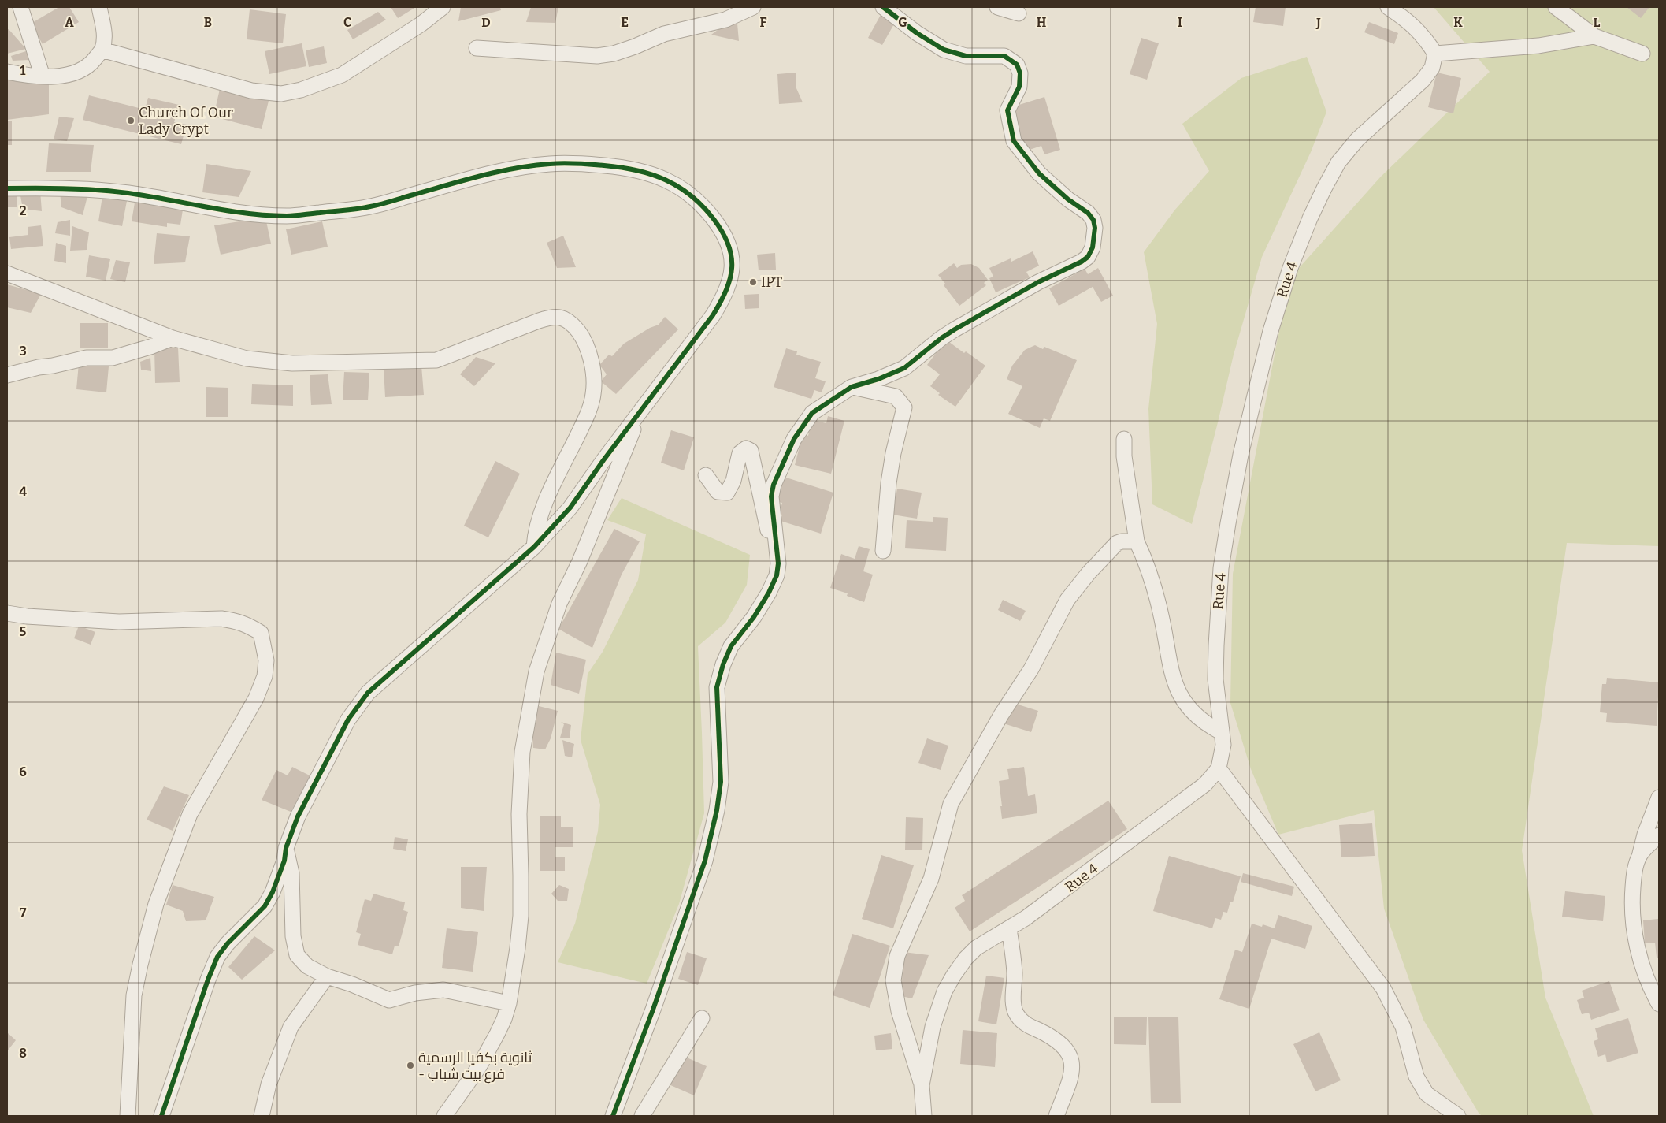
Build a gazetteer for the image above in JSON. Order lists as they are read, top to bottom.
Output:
{
  "streets": {
    "street": ["Rue 4"]
  },
  "places": ["Church Of Our Lady Crypt", "IPT", "ثانوية بكفيا الرسمية - فرع بيت شباب"],
  "grid": {
    "columns": [
      "A",
      "B",
      "C",
      "D",
      "E",
      "F",
      "G",
      "H",
      "I",
      "J",
      "K",
      "L"
    ],
    "rows": [
      "1",
      "2",
      "3",
      "4",
      "5",
      "6",
      "7",
      "8"
    ]
  }
}
